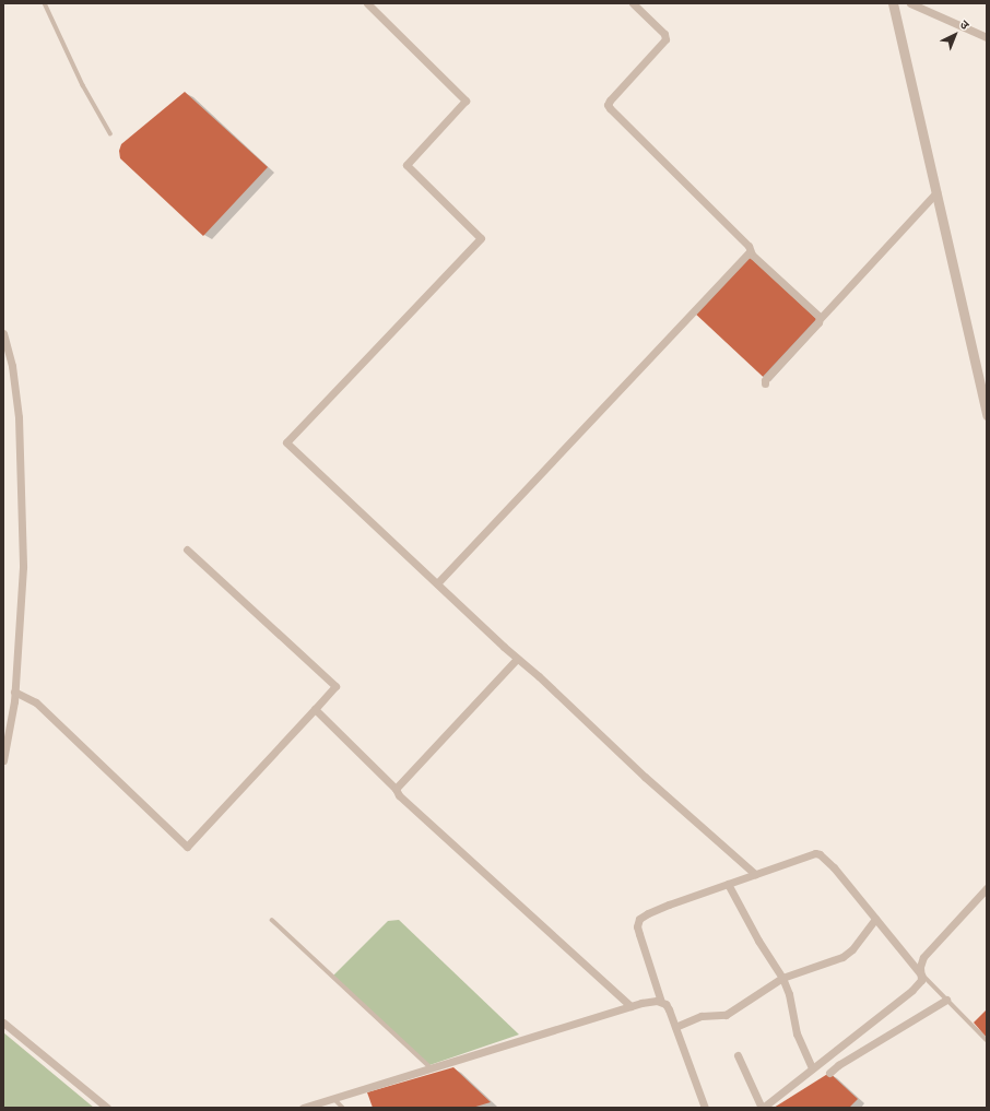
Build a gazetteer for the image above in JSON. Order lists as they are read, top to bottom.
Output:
{
  "north": "top right"
}
